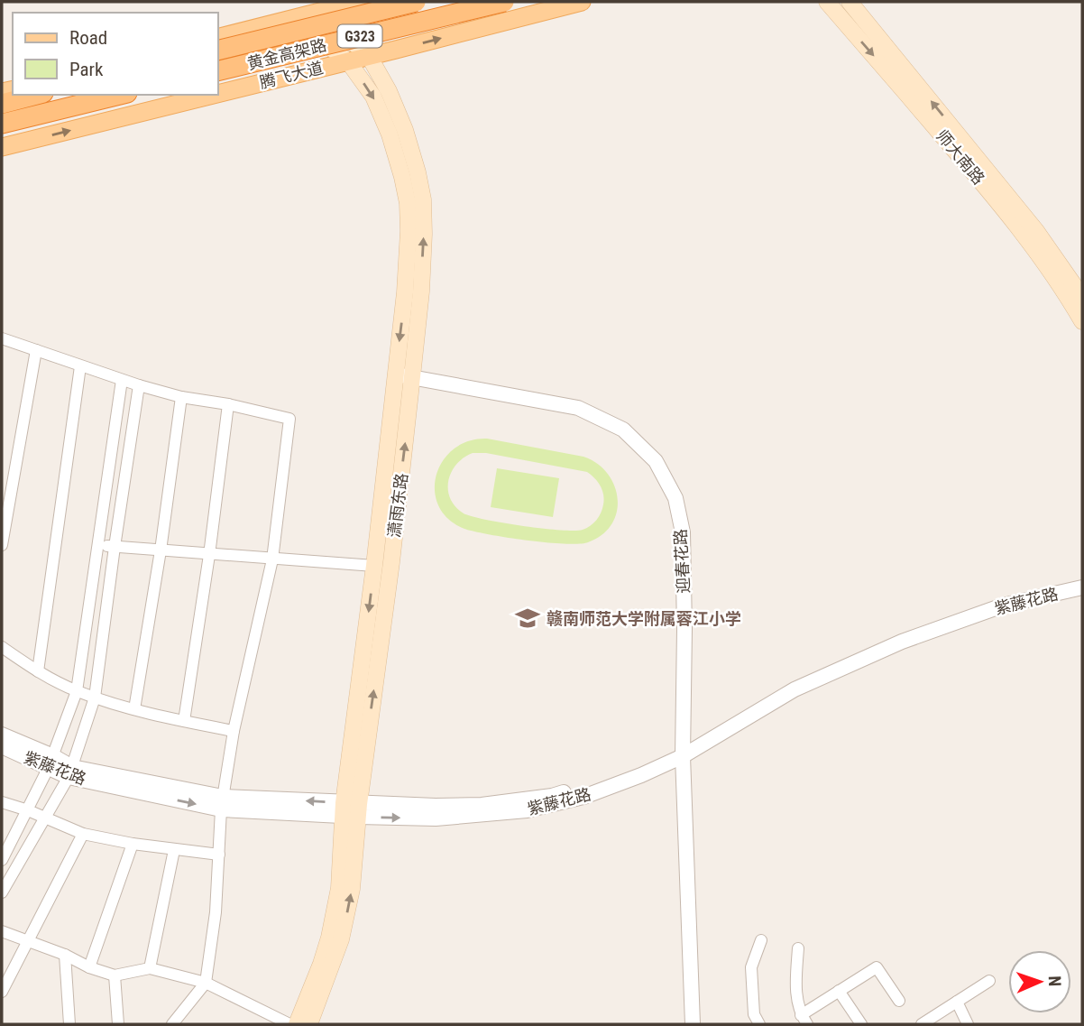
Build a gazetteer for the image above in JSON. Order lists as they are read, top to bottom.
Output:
{
  "streets": {
    "highway": ["G323", "黄金高架路"],
    "main road": ["腾飞大道", "师大南路", "潇雨东路"],
    "street": ["迎春花路", "紫藤花路"]
  },
  "crossings": [
    ["腾飞大道", "潇雨东路"],
    ["潇雨东路", "迎春花路"],
    ["潇雨东路", "紫藤花路"],
    ["迎春花路", "紫藤花路"]
  ],
  "one_way": ["腾飞大道"],
  "places": {
    "school or university": ["赣南师范大学附属蓉江小学"]
  },
  "legend": ["Road", "Park"],
  "north": "right"
}
